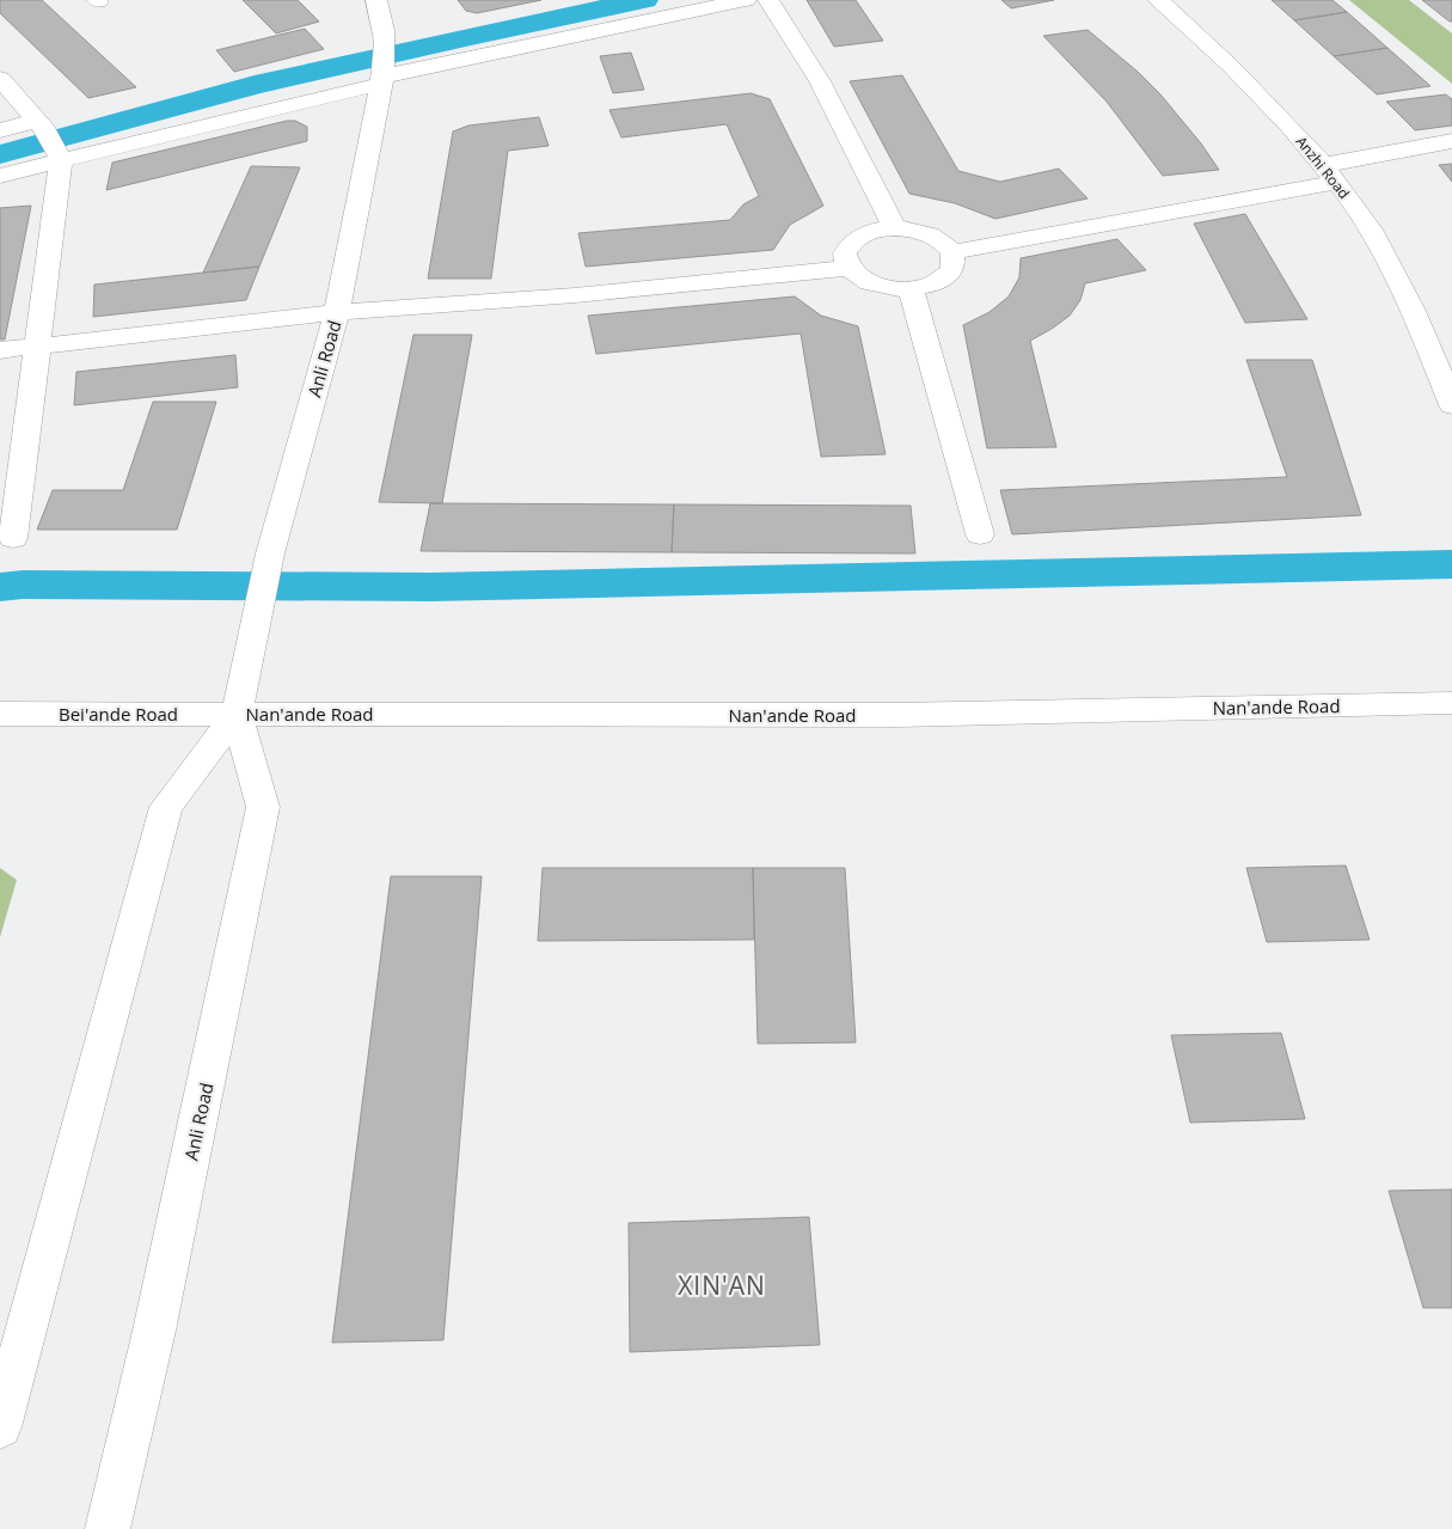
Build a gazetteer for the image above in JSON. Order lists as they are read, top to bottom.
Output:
{
  "streets": {
    "street": [
      "Anzhi Road",
      "Anli Road",
      "Nan'ande Road",
      "Bei'ande Road"
    ]
  },
  "crossings": [
    ["Anli Road", "Nan'ande Road"],
    ["Anli Road", "Bei'ande Road"],
    ["Nan'ande Road", "Bei'ande Road"]
  ],
  "districts": ["XIN'AN"]
}
